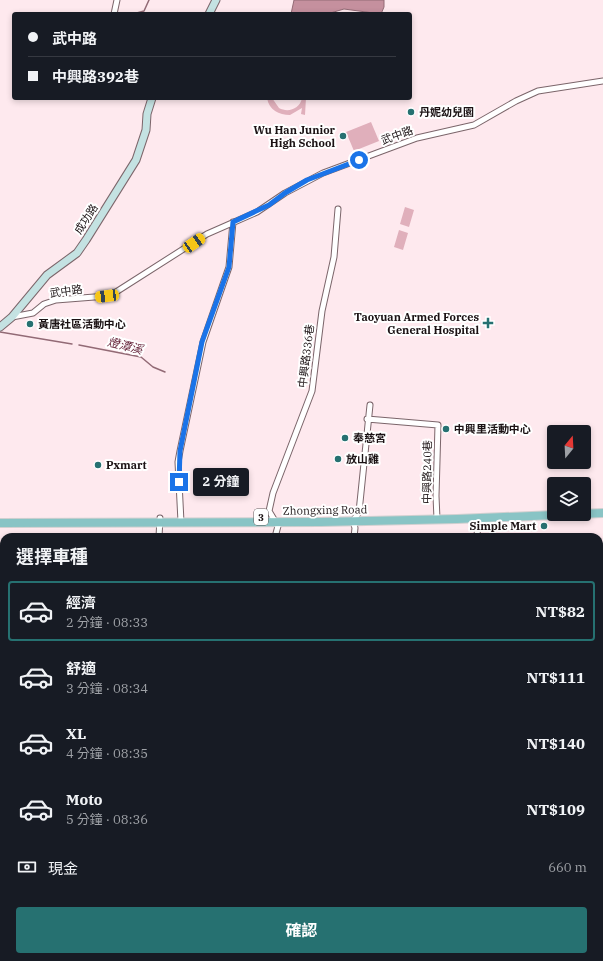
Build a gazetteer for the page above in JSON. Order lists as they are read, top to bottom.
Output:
{
  "streets": {
    "main road": ["Zhongxing Road", "3"],
    "street": [
      "武中路",
      "成功路",
      "中興路336巷",
      "中興路240巷"
    ]
  },
  "crossings": [
    ["武中路", "成功路"],
    ["中興路336巷", "Zhongxing Road"],
    ["中興路240巷", "Zhongxing Road"]
  ],
  "water": ["燈潭溪"],
  "places": {
    "other": [
      "丹妮幼兒園",
      "Wu Han Junior High School",
      "黃唐社區活動中心",
      "中興里活動中心",
      "奉慈宮",
      "放山雞",
      "Pxmart",
      "Simple Mart"
    ],
    "health": ["Taoyuan Armed Forces General Hospital"]
  },
  "north": "top",
  "page": {
    "banner": ["武中路", "中興路392巷"],
    "bubble": "2 分鐘",
    "heading": "選擇車種",
    "list": [
      {
        "name": "經濟",
        "note": "2 分鐘 · 08:33",
        "value": "NT$82"
      },
      {
        "name": "舒適",
        "note": "3 分鐘 · 08:34",
        "value": "NT$111"
      },
      {
        "name": "XL",
        "note": "4 分鐘 · 08:35",
        "value": "NT$140"
      },
      {
        "name": "Moto",
        "note": "5 分鐘 · 08:36",
        "value": "NT$109"
      }
    ],
    "pay": ["現金", "660 m"],
    "buttons": "確認"
  }
}
